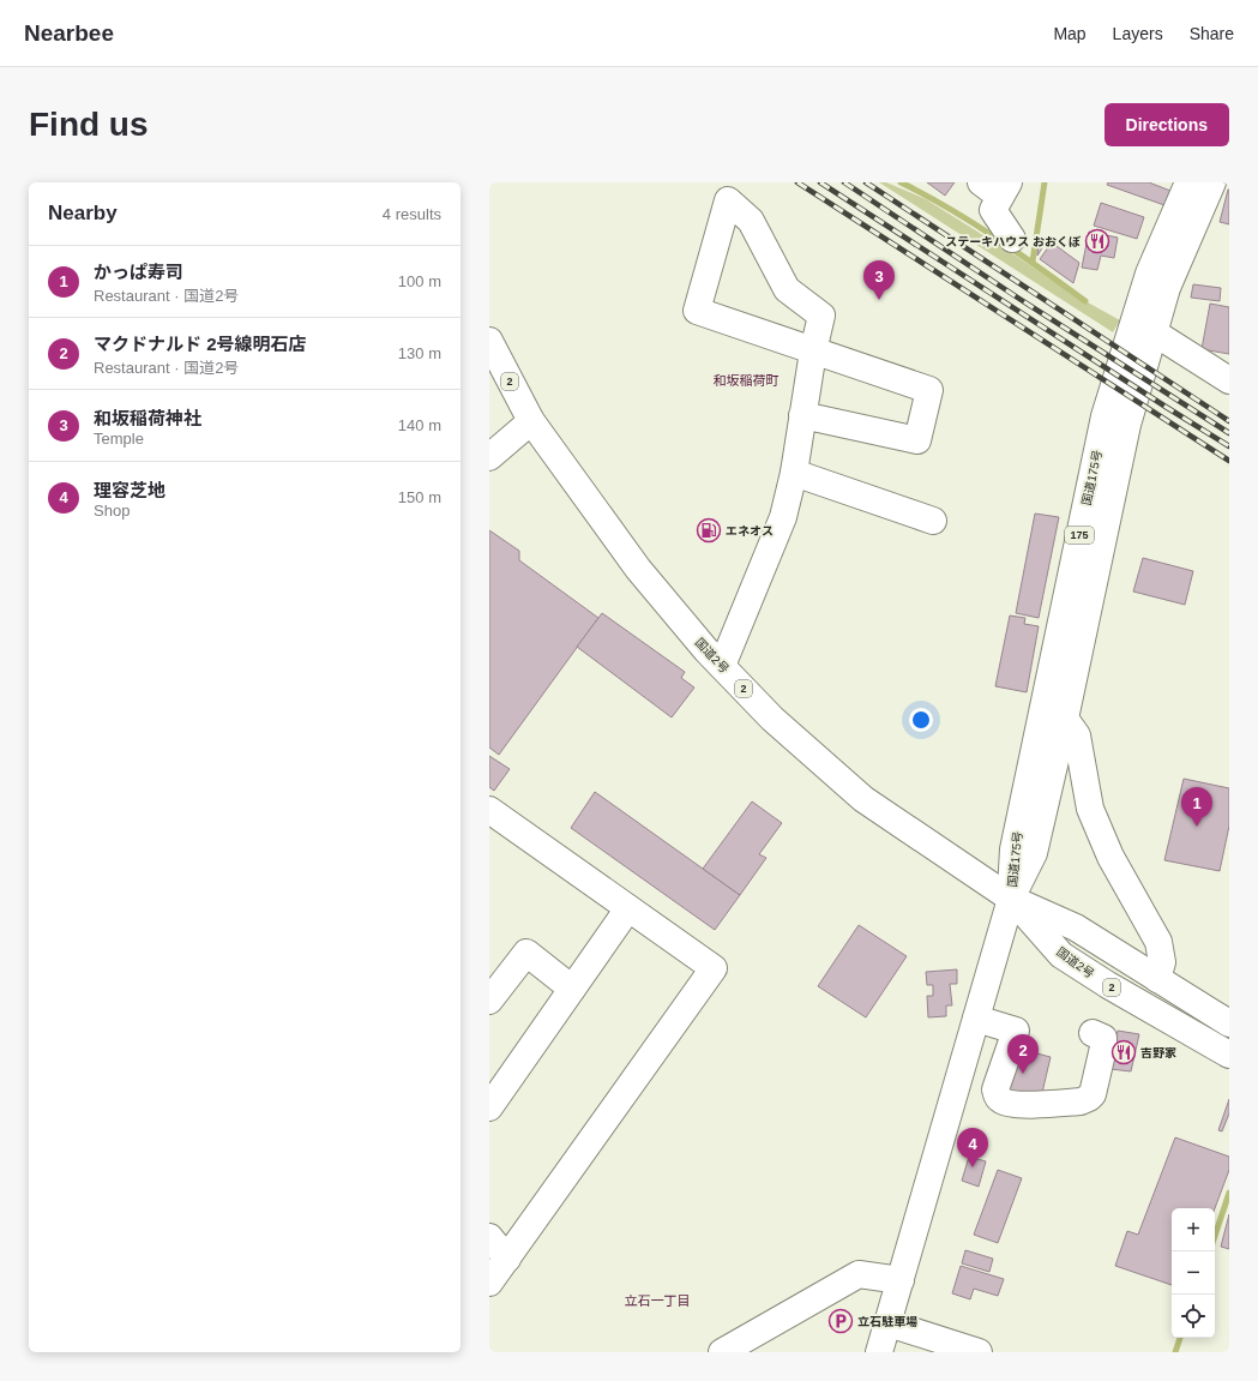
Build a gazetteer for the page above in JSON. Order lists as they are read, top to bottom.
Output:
{
  "streets": {
    "main road": [
      "2",
      "国道175号",
      "175",
      "国道2号"
    ]
  },
  "crossings": [
    ["国道175号", "国道2号"]
  ],
  "districts": ["和坂稲荷町", "立石一丁目"],
  "places": {
    "restaurant": ["ステーキハウス おおくぼ", "吉野家"],
    "fuel station": ["エネオス"],
    "parking": ["立石駐車場"]
  },
  "page": {
    "header": "Nearbee",
    "nav": ["Map", "Layers", "Share"],
    "buttons": "Directions",
    "title": "Find us",
    "heading": ["Nearby", "4 results"],
    "list": [
      {
        "mark": "1",
        "name": "かっぱ寿司",
        "note": "Restaurant · 国道2号",
        "value": "100 m"
      },
      {
        "mark": "2",
        "name": "マクドナルド 2号線明石店",
        "note": "Restaurant · 国道2号",
        "value": "130 m"
      },
      {
        "mark": "3",
        "name": "和坂稲荷神社",
        "note": "Temple",
        "value": "140 m"
      },
      {
        "mark": "4",
        "name": "理容芝地",
        "note": "Shop",
        "value": "150 m"
      }
    ],
    "pins": [
      "3",
      "1",
      "2",
      "4"
    ],
    "map_buttons": ["+", "−"]
  }
}
